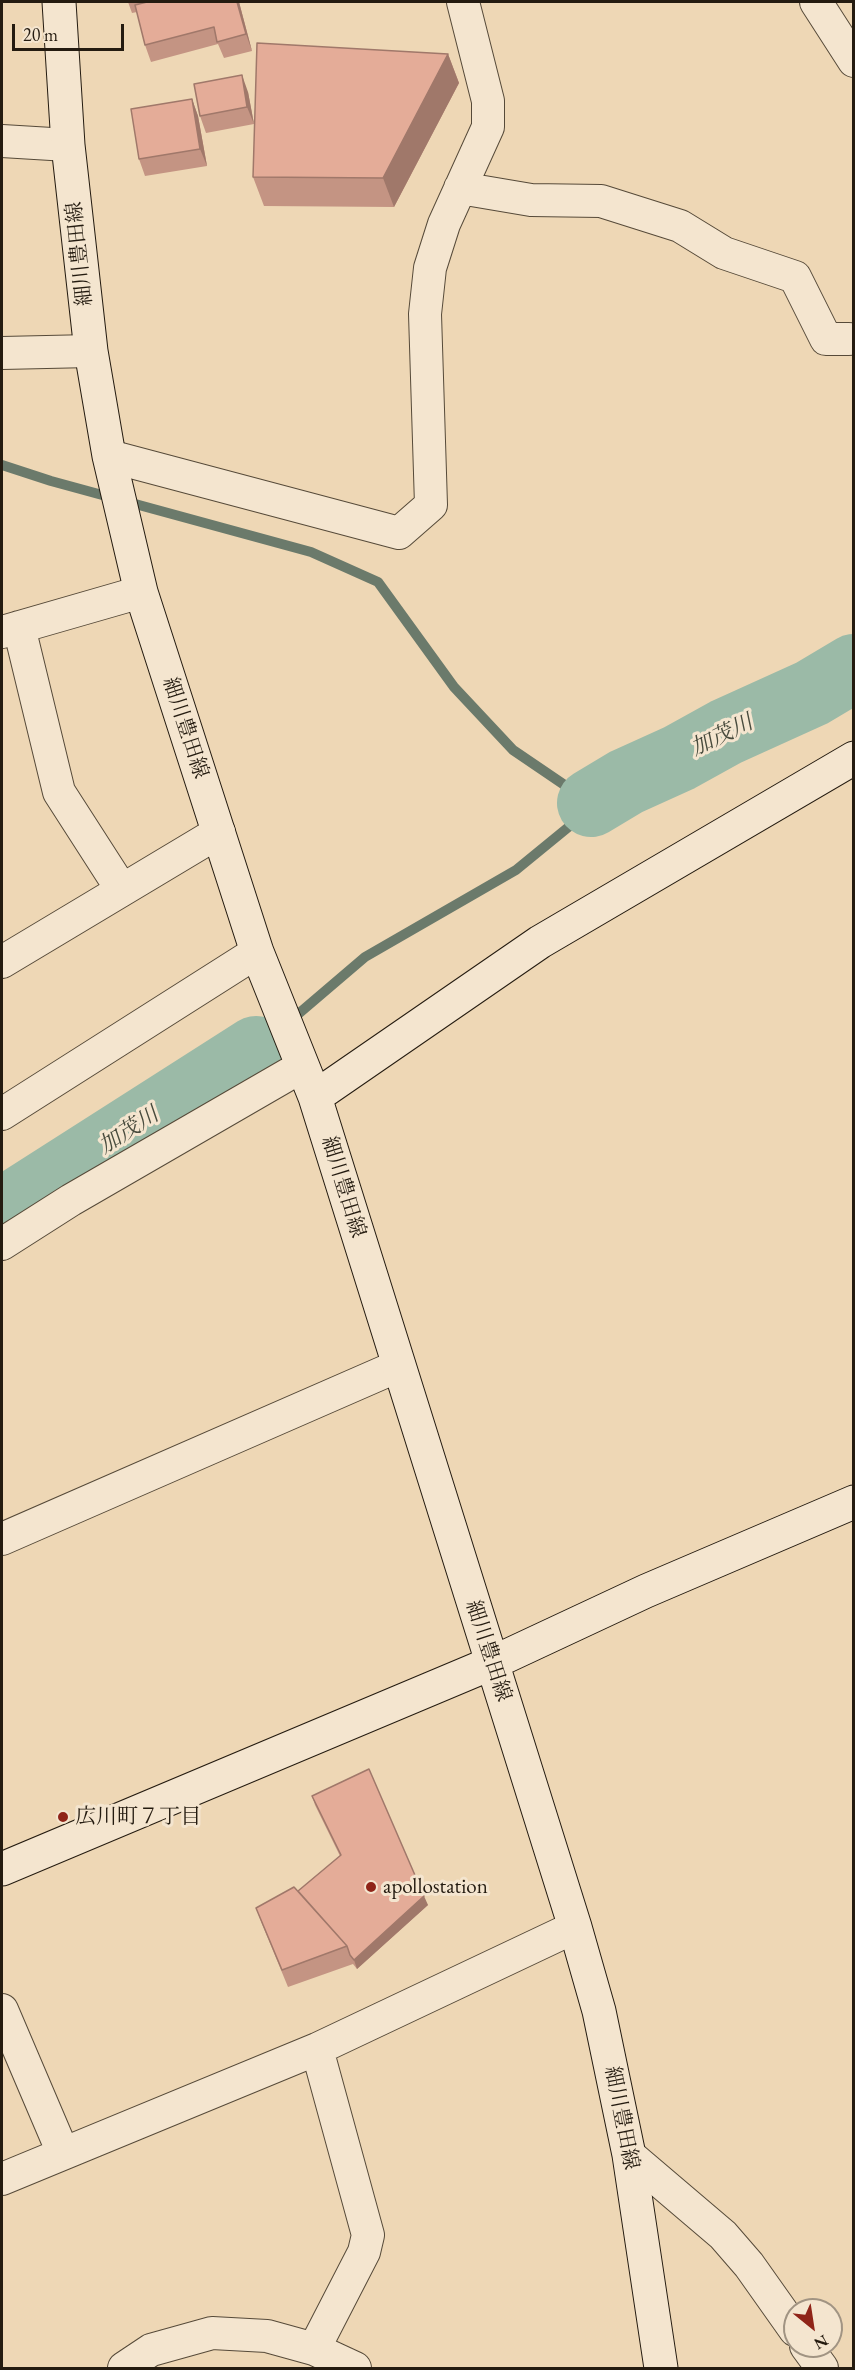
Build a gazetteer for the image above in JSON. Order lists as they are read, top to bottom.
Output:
{
  "streets": {
    "main road": ["細川豊田線"]
  },
  "water": ["加茂川"],
  "places": ["広川町７丁目", "apollostation"],
  "scale_bar": "20 m",
  "north": "bottom right"
}
